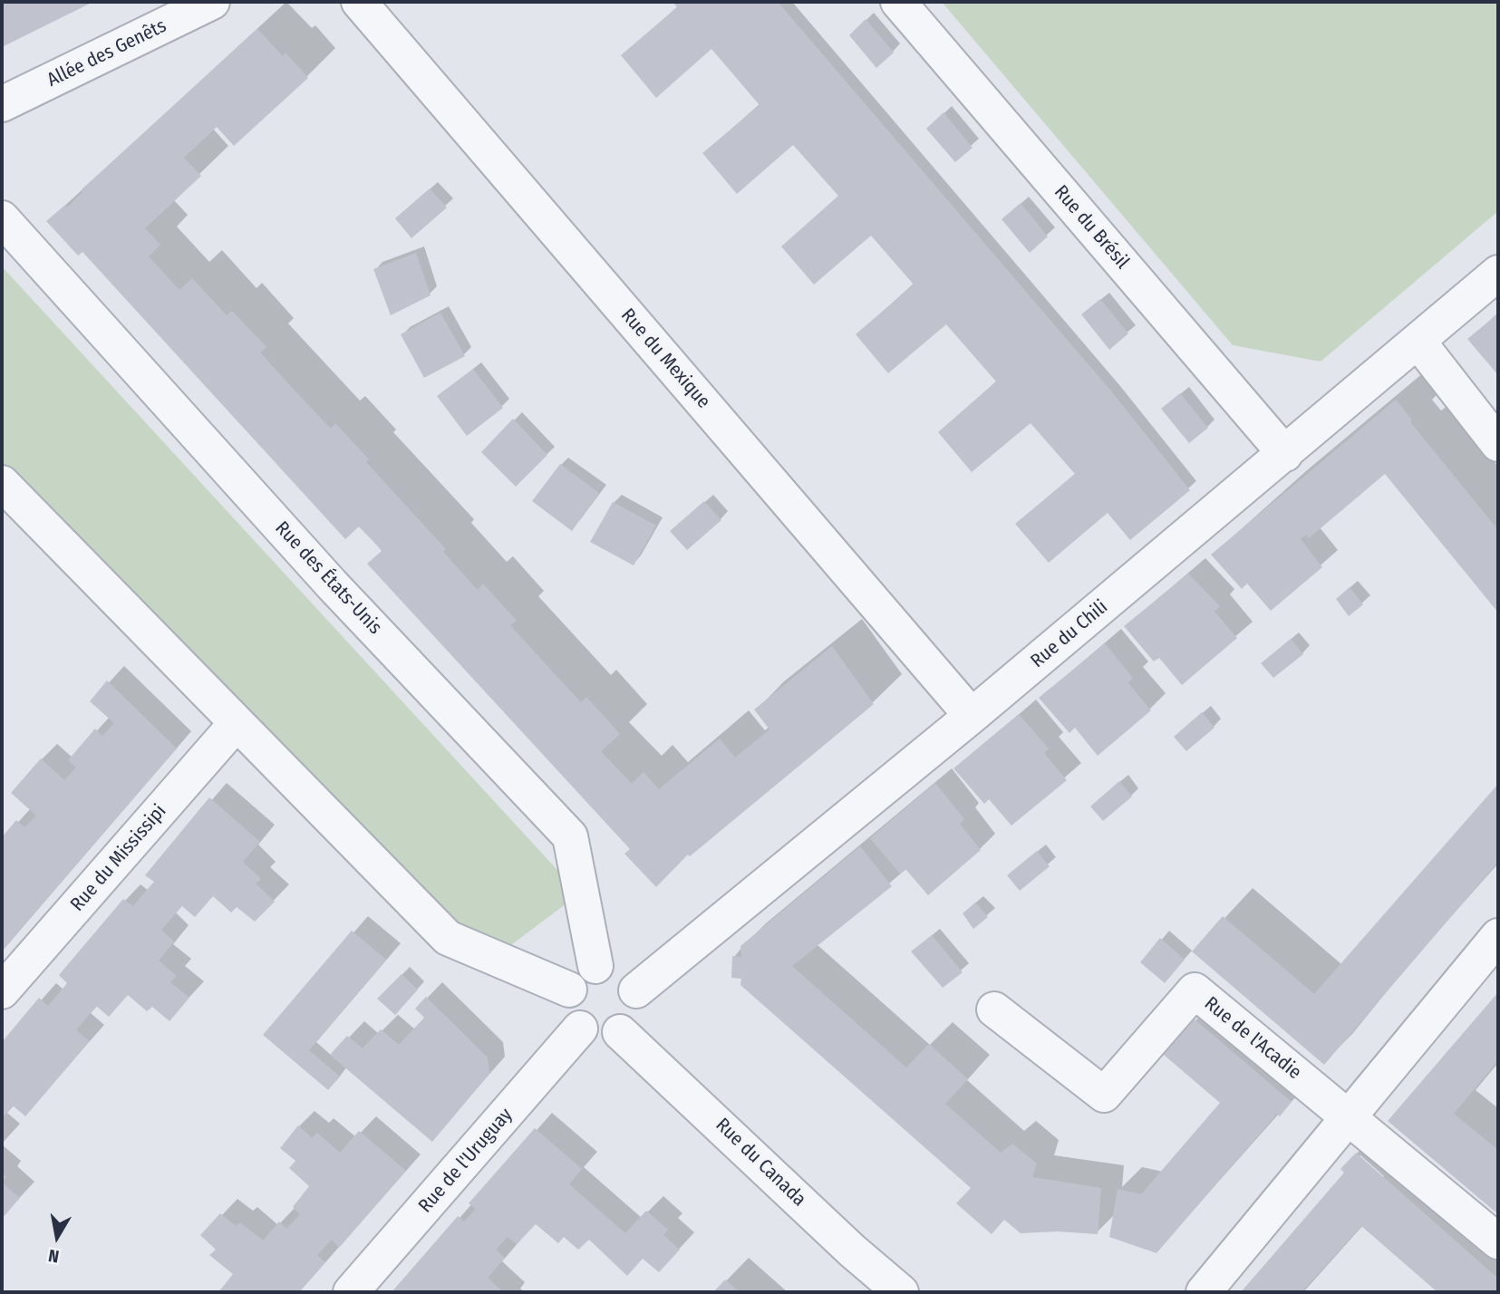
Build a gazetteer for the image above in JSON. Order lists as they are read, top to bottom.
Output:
{
  "streets": {
    "street": [
      "Allée des Genêts",
      "Rue du Brésil",
      "Rue du Mexique",
      "Rue des États-Unis",
      "Rue du Chili",
      "Rue du Mississipi",
      "Rue de l'Acadie",
      "Rue de l'Uruguay",
      "Rue du Canada"
    ]
  },
  "crossings": [
    ["Rue du Brésil", "Rue du Chili"],
    ["Rue du Mexique", "Rue du Chili"],
    ["Rue des États-Unis", "Rue du Chili"],
    ["Rue des États-Unis", "Rue de l'Uruguay"],
    ["Rue des États-Unis", "Rue du Canada"],
    ["Rue du Chili", "Rue de l'Uruguay"],
    ["Rue du Chili", "Rue du Canada"],
    ["Rue de l'Uruguay", "Rue du Canada"]
  ],
  "north": "bottom"
}
